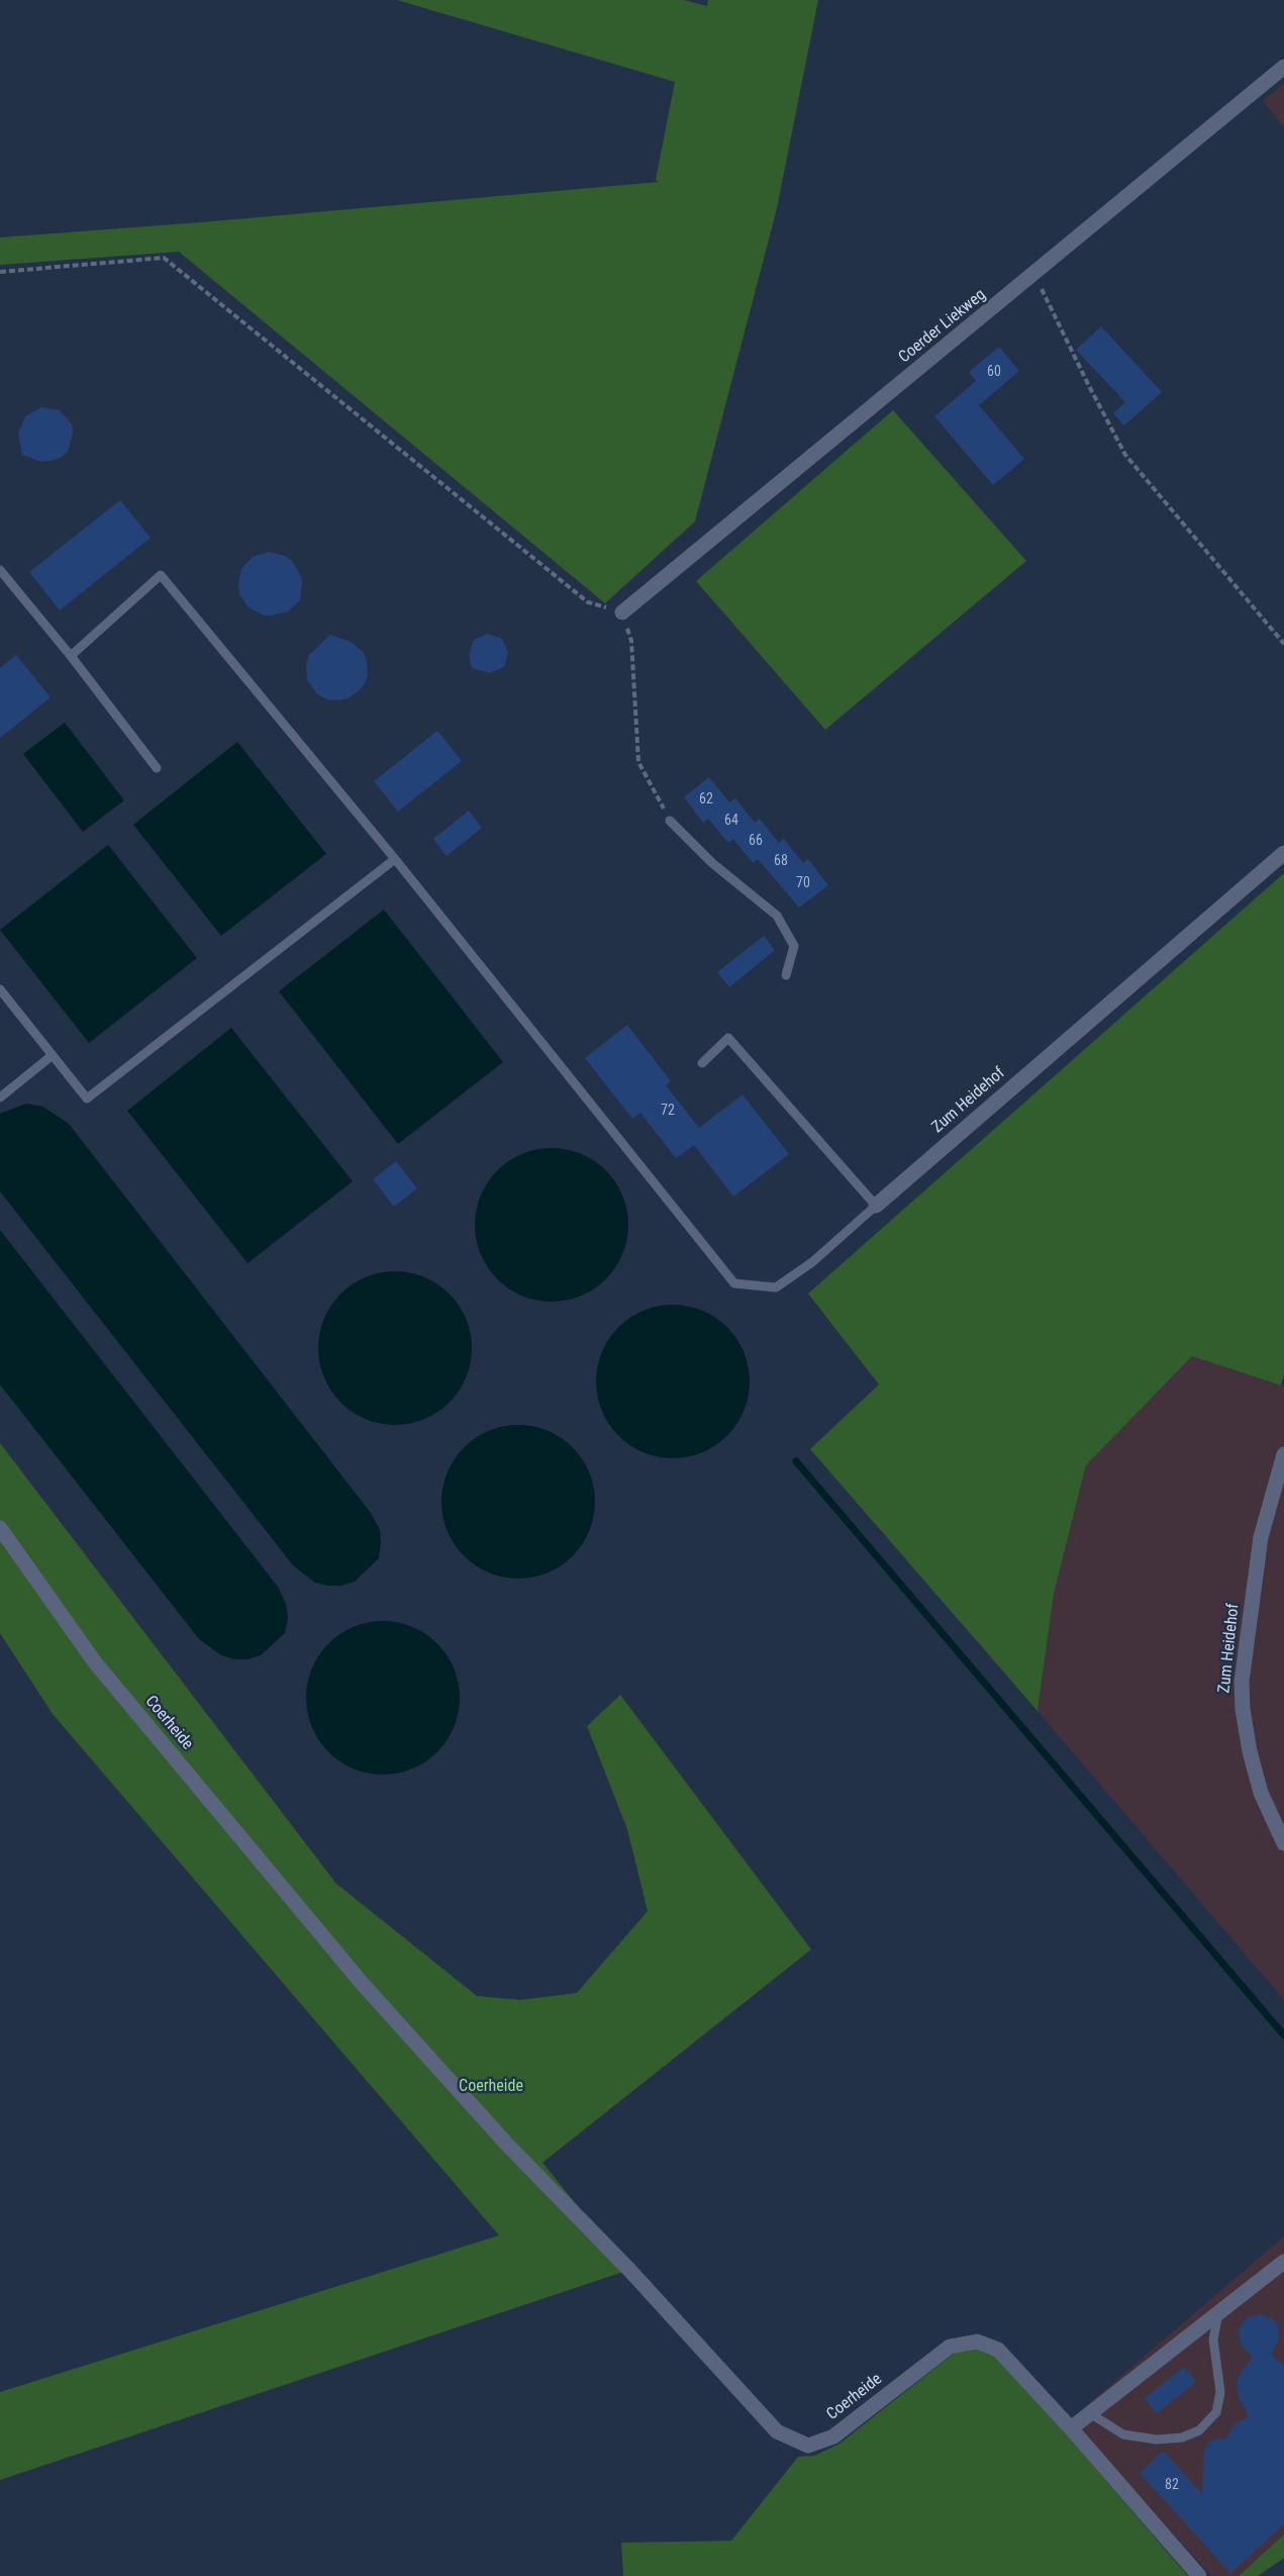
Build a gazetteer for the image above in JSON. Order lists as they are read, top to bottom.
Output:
{
  "streets": {
    "street": ["Coerder Liekweg", "Zum Heidehof", "Coerheide"]
  },
  "parks": ["Coerheide"],
  "house_numbers": [
    "60",
    "62",
    "64",
    "66",
    "68",
    "70",
    "72",
    "82"
  ]
}
